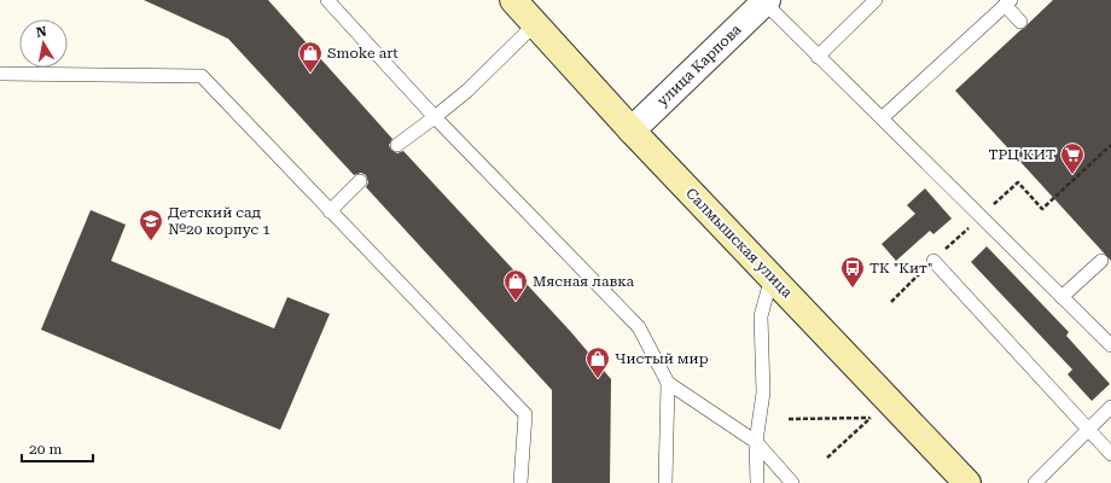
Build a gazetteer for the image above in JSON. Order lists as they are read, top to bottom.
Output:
{
  "streets": {
    "main road": ["Салмышская улица"],
    "street": ["улица Карпова"]
  },
  "crossings": [
    ["улица Карпова", "Салмышская улица"]
  ],
  "places": {
    "shop": ["Smoke art", "Мясная лавка", "Чистый мир"],
    "supermarket": ["ТРЦ КИТ"],
    "school or university": ["Детский сад №20 корпус 1"],
    "bus stop": ["ТК \"Кит\""]
  },
  "scale_bar": "20 m",
  "north": "top"
}
